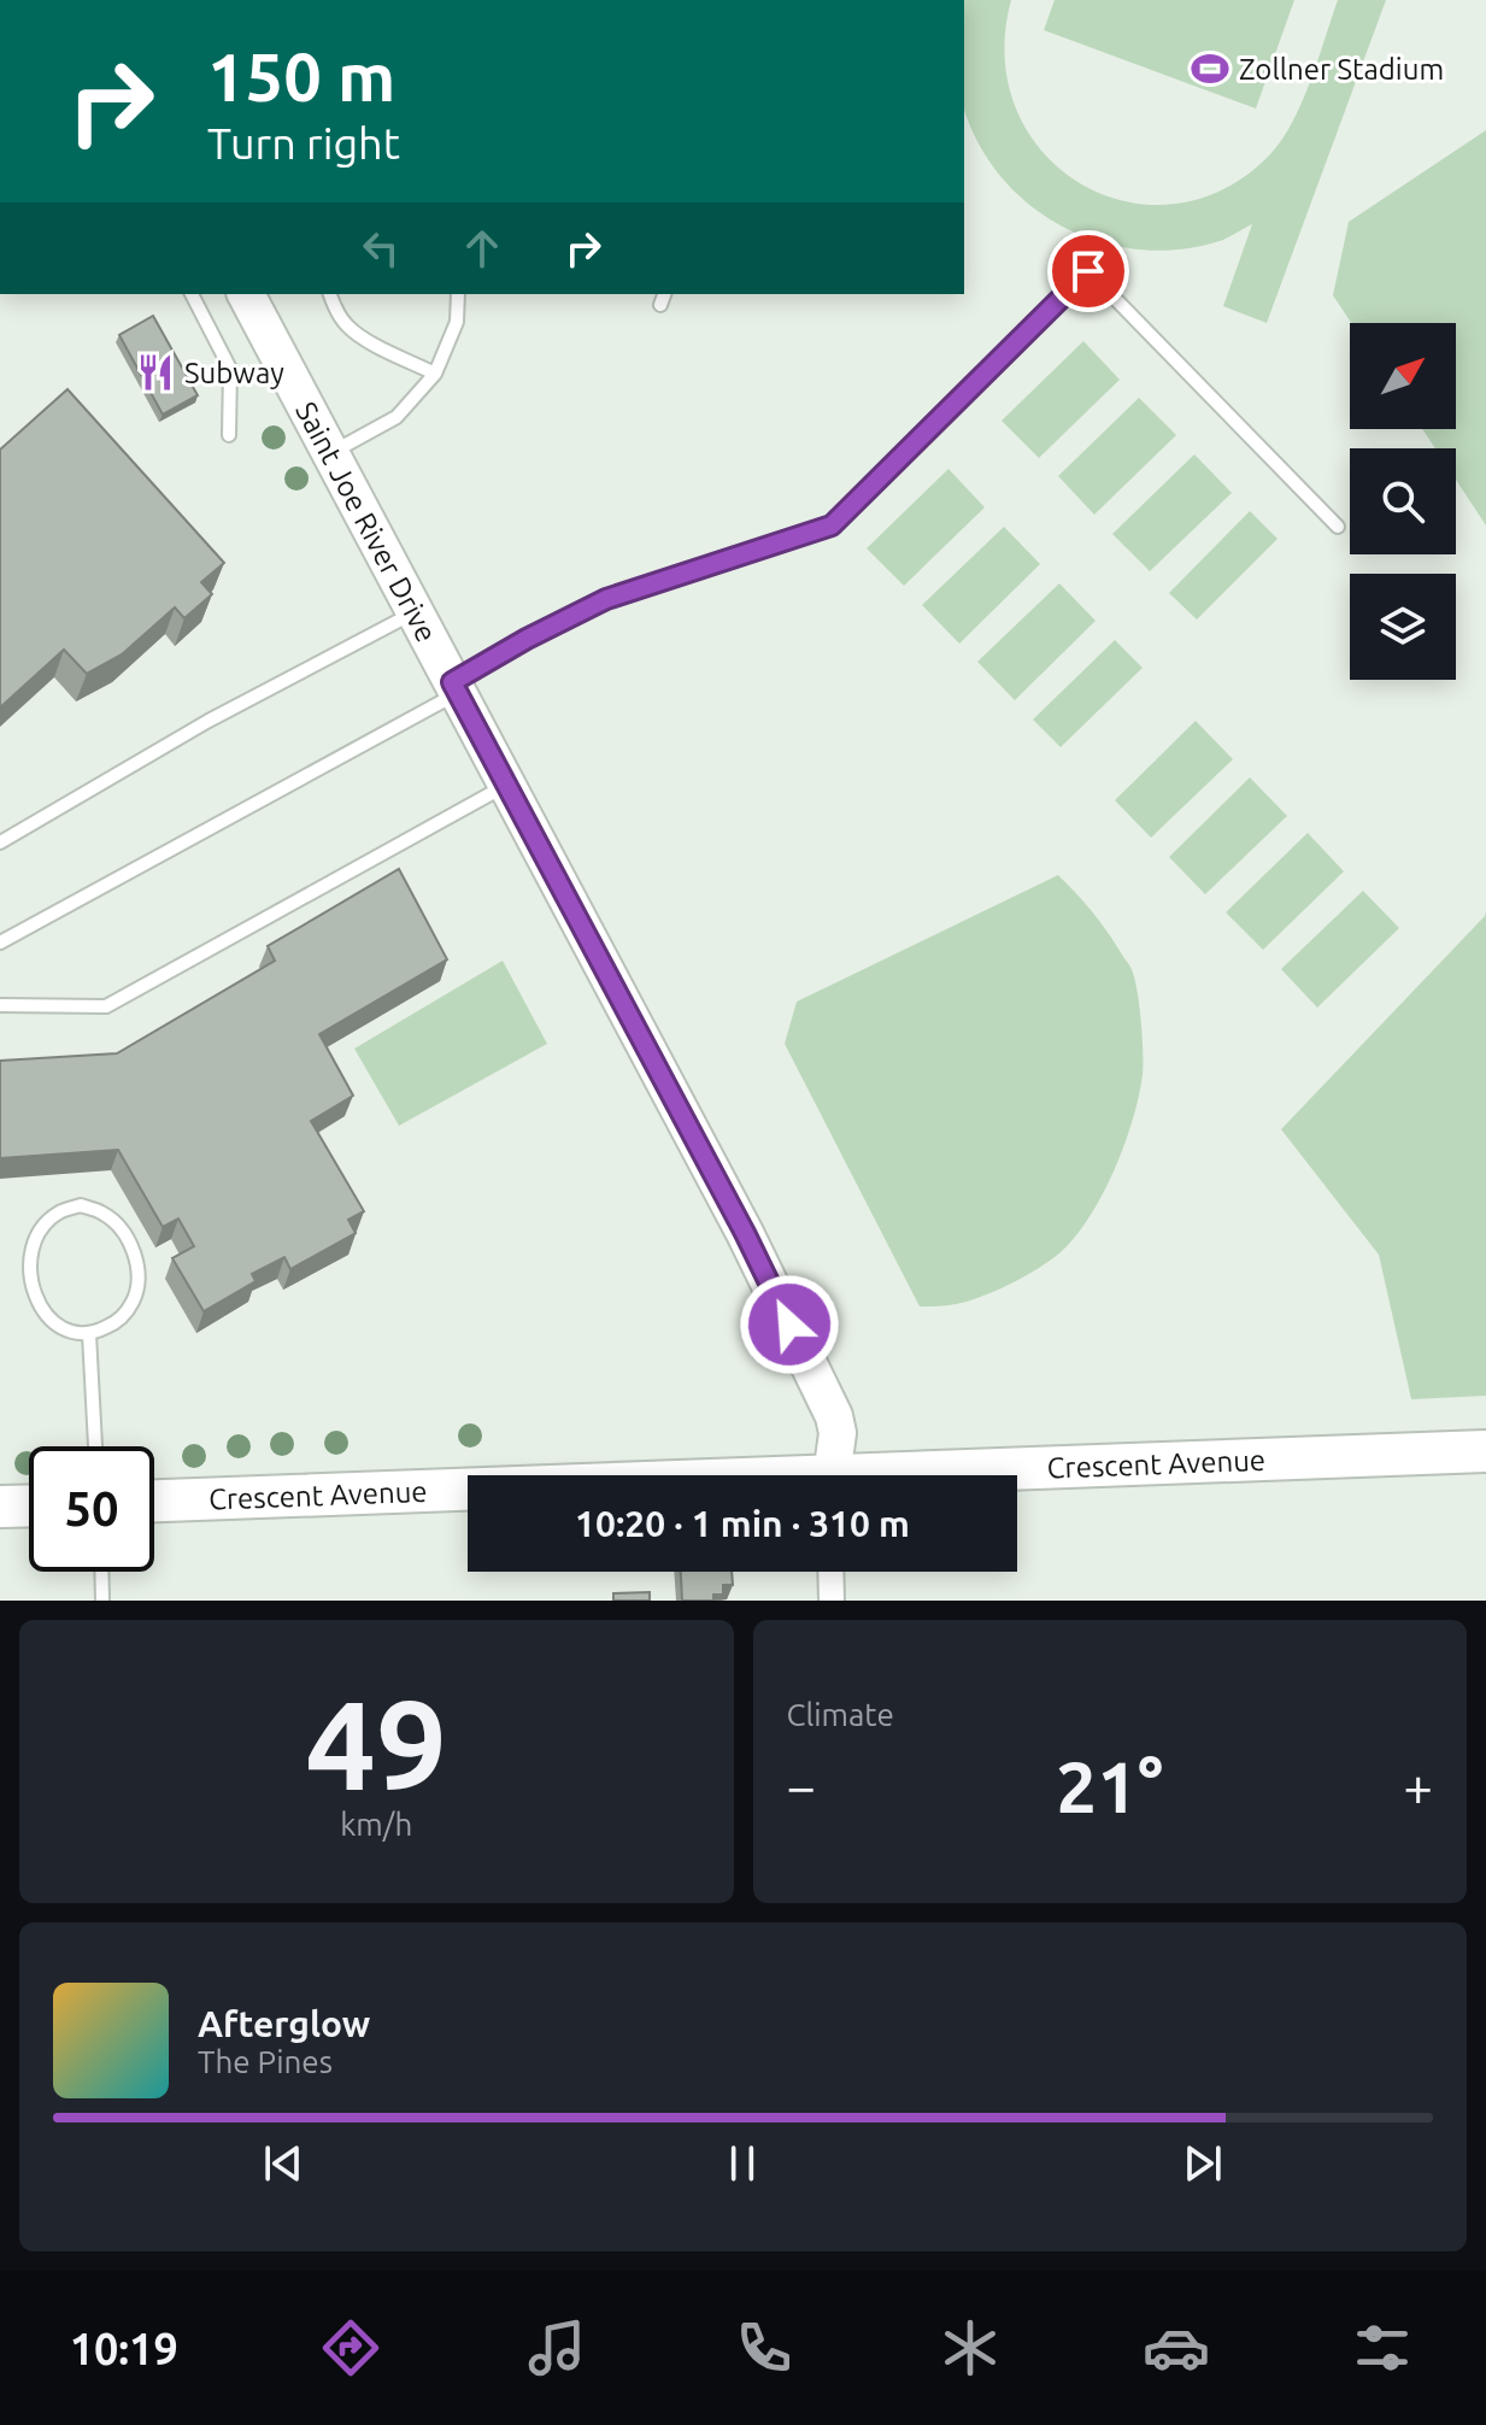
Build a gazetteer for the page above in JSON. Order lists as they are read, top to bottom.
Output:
{
  "streets": {
    "main road": ["Saint Joe River Drive", "Crescent Avenue"]
  },
  "places": {
    "sports": ["Zollner Stadium"],
    "restaurant": ["Subway"]
  },
  "north": "top right",
  "page": {
    "turn": ["150 m", "Turn right"],
    "limit": "50",
    "trip": "10:20 · 1 min · 310 m",
    "tile": [
      ["49", "km/h"],
      "Climate"
    ],
    "heat": ["−", "21°", "+"],
    "song": ["Afterglow", "The Pines"],
    "tabs": "10:19"
  }
}
